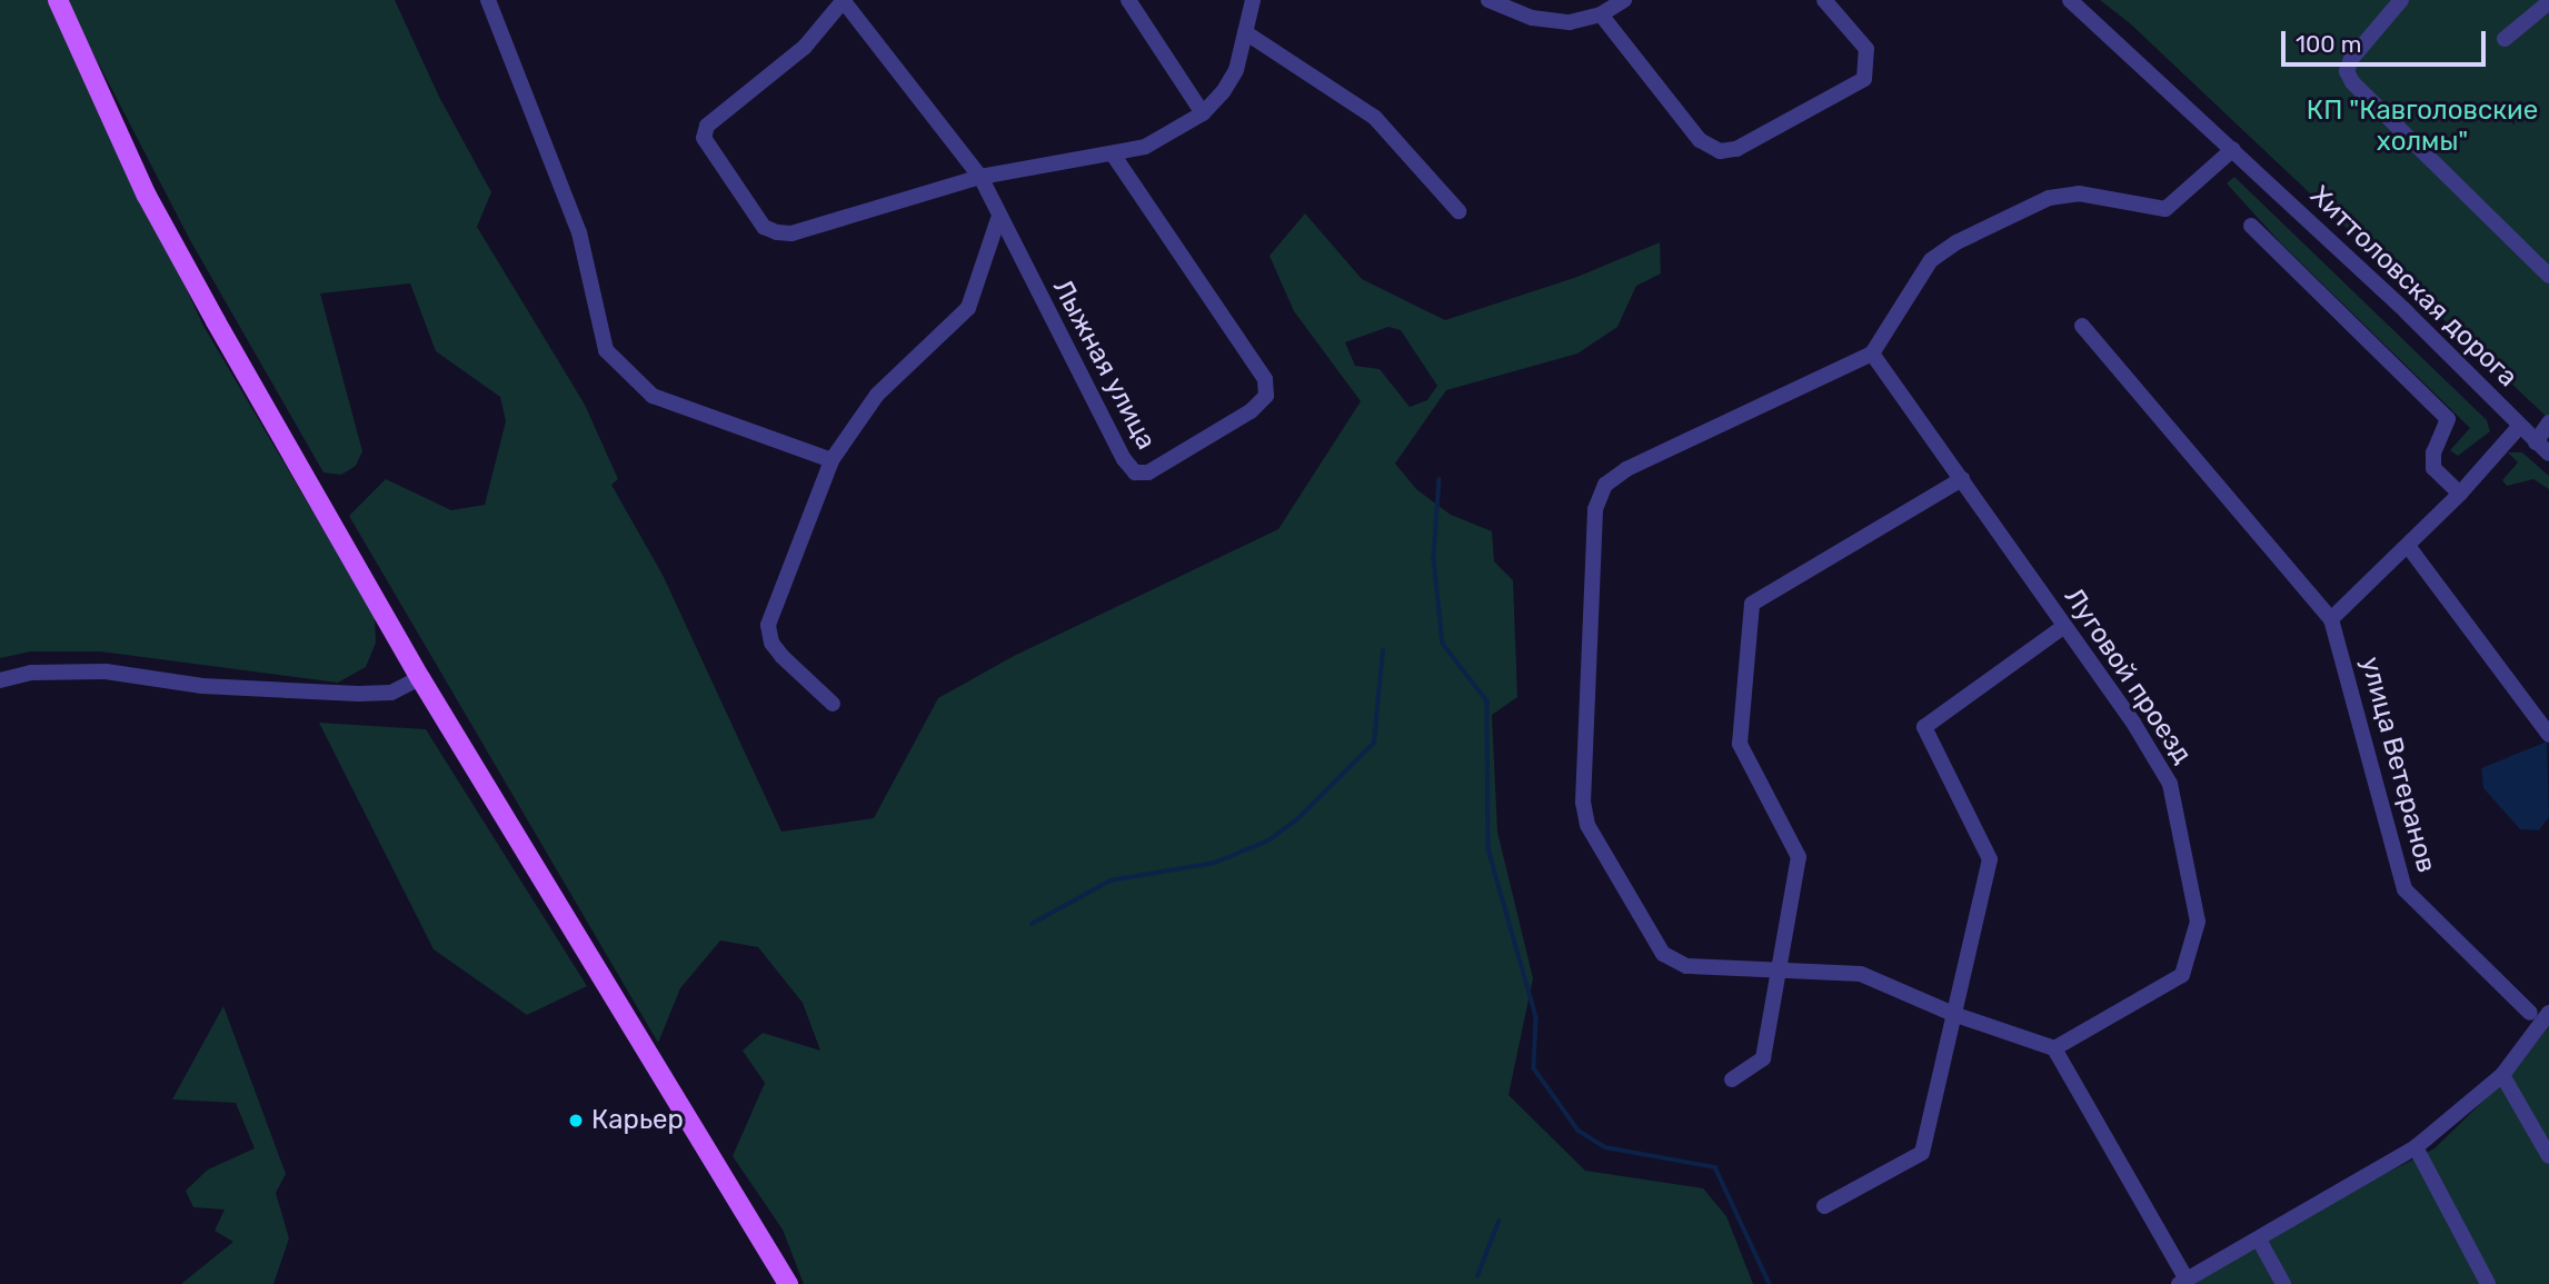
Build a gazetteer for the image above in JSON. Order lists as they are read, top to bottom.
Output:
{
  "streets": {
    "street": [
      "Хиттоловская дорога",
      "Лыжная улица",
      "Луговой проезд",
      "улица Ветеранов"
    ]
  },
  "parks": ["КП \"Кавголовские холмы\""],
  "places": ["Карьер"],
  "scale_bar": "100 m"
}
